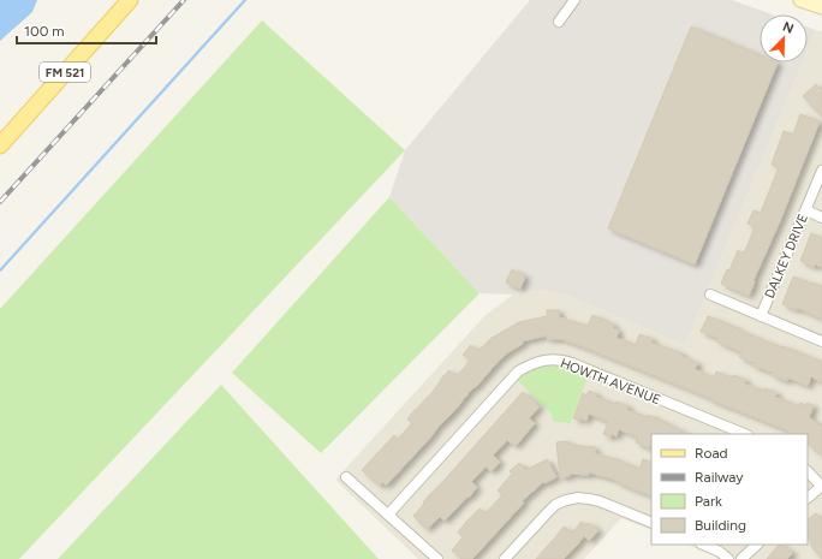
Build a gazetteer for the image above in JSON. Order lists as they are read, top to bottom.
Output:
{
  "streets": {
    "main road": ["FM 521"],
    "street": ["DALKEY DRIVE", "HOWTH AVENUE"]
  },
  "legend": [
    "Road",
    "Railway",
    "Park",
    "Building"
  ],
  "scale_bar": "100 m",
  "north": "top right"
}
